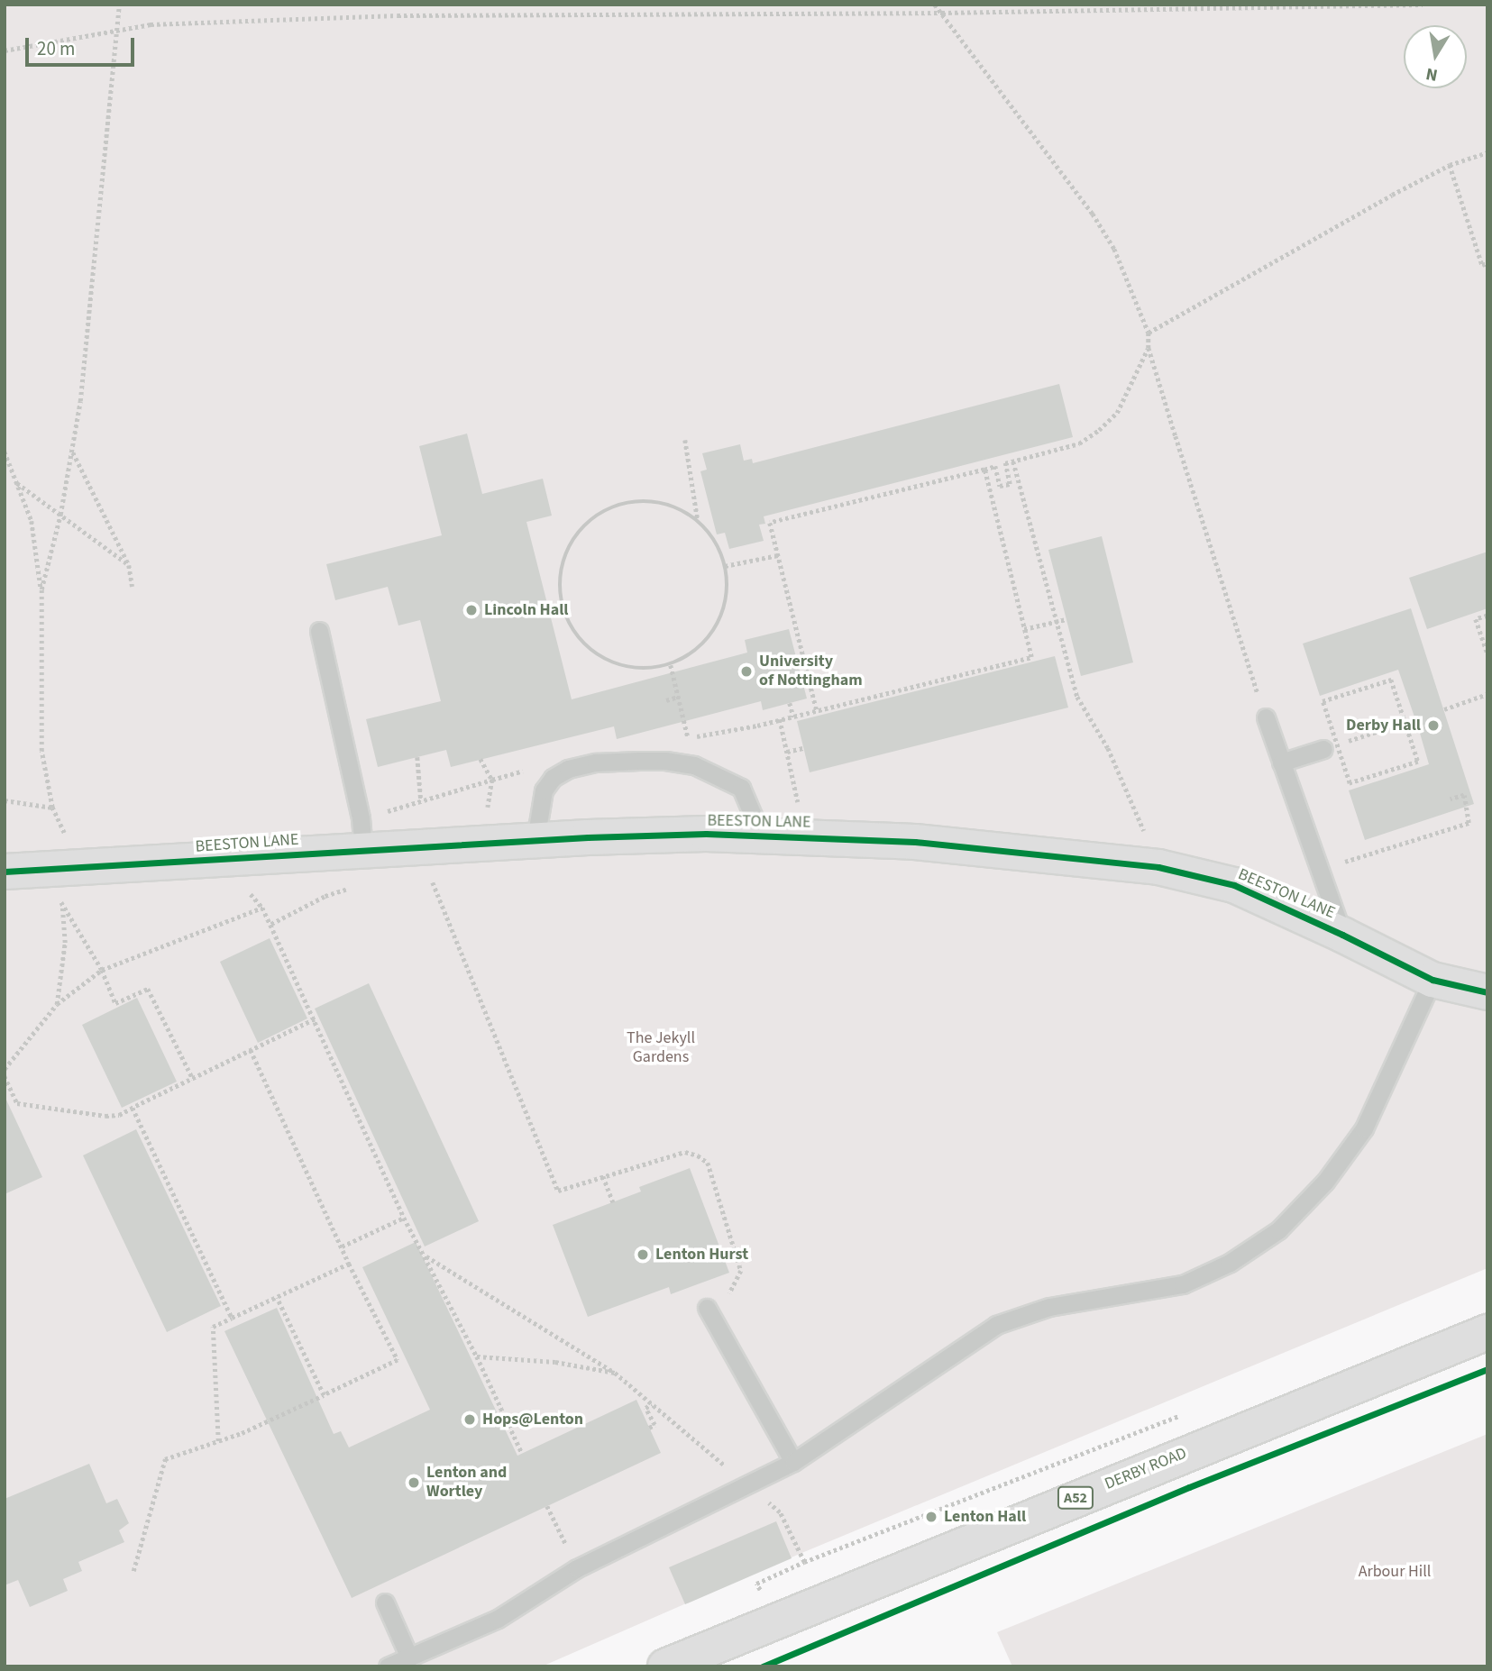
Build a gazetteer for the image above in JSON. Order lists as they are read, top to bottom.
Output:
{
  "streets": {
    "main road": ["BEESTON LANE", "DERBY ROAD", "A52"]
  },
  "parks": ["The Jekyll Gardens", "Arbour Hill"],
  "places": [
    "Lincoln Hall",
    "University of Nottingham",
    "Derby Hall",
    "Lenton Hurst",
    "Hops@Lenton",
    "Lenton and Wortley",
    "Lenton Hall"
  ],
  "scale_bar": "20 m",
  "north": "bottom"
}
